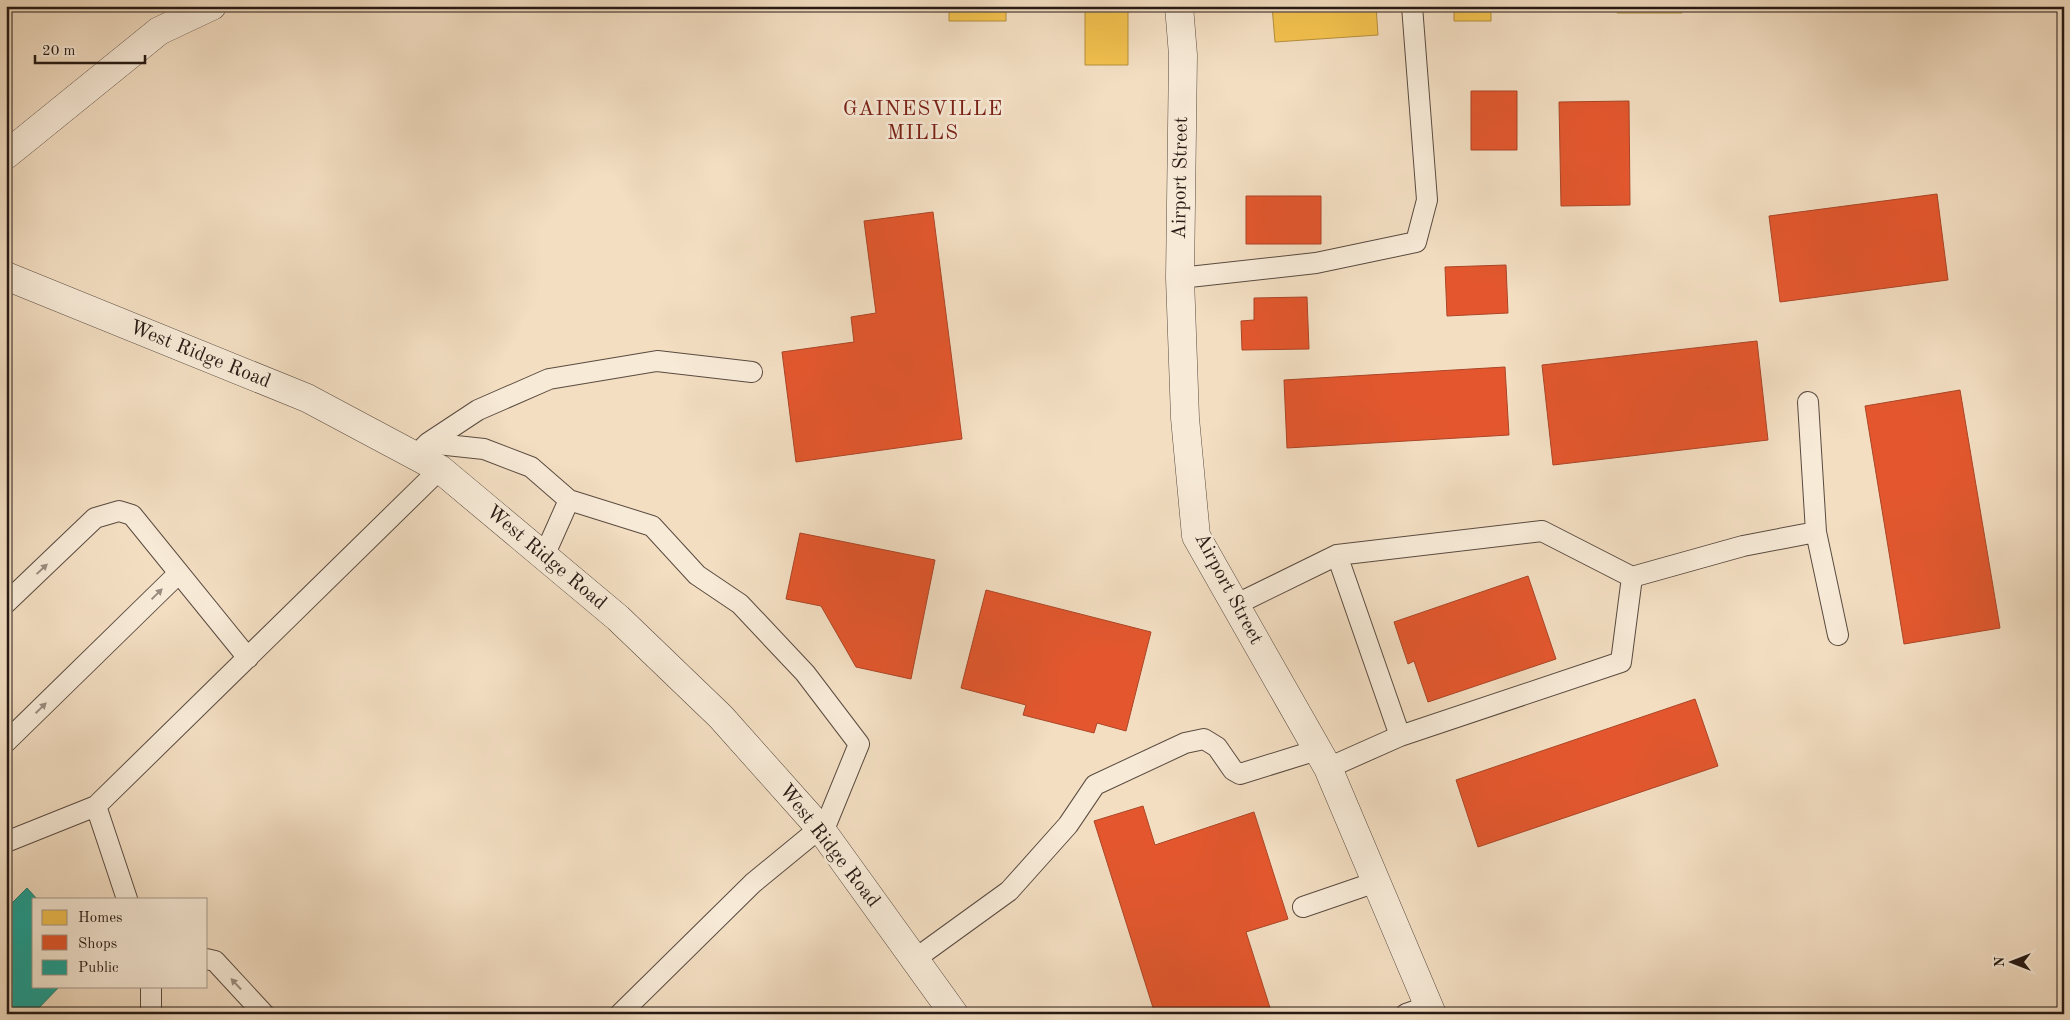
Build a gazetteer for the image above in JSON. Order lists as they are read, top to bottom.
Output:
{
  "streets": {
    "street": ["Airport Street", "West Ridge Road"]
  },
  "districts": ["GAINESVILLE MILLS"],
  "legend": ["Homes", "Shops", "Public"],
  "scale_bar": "20 m",
  "north": "left"
}
